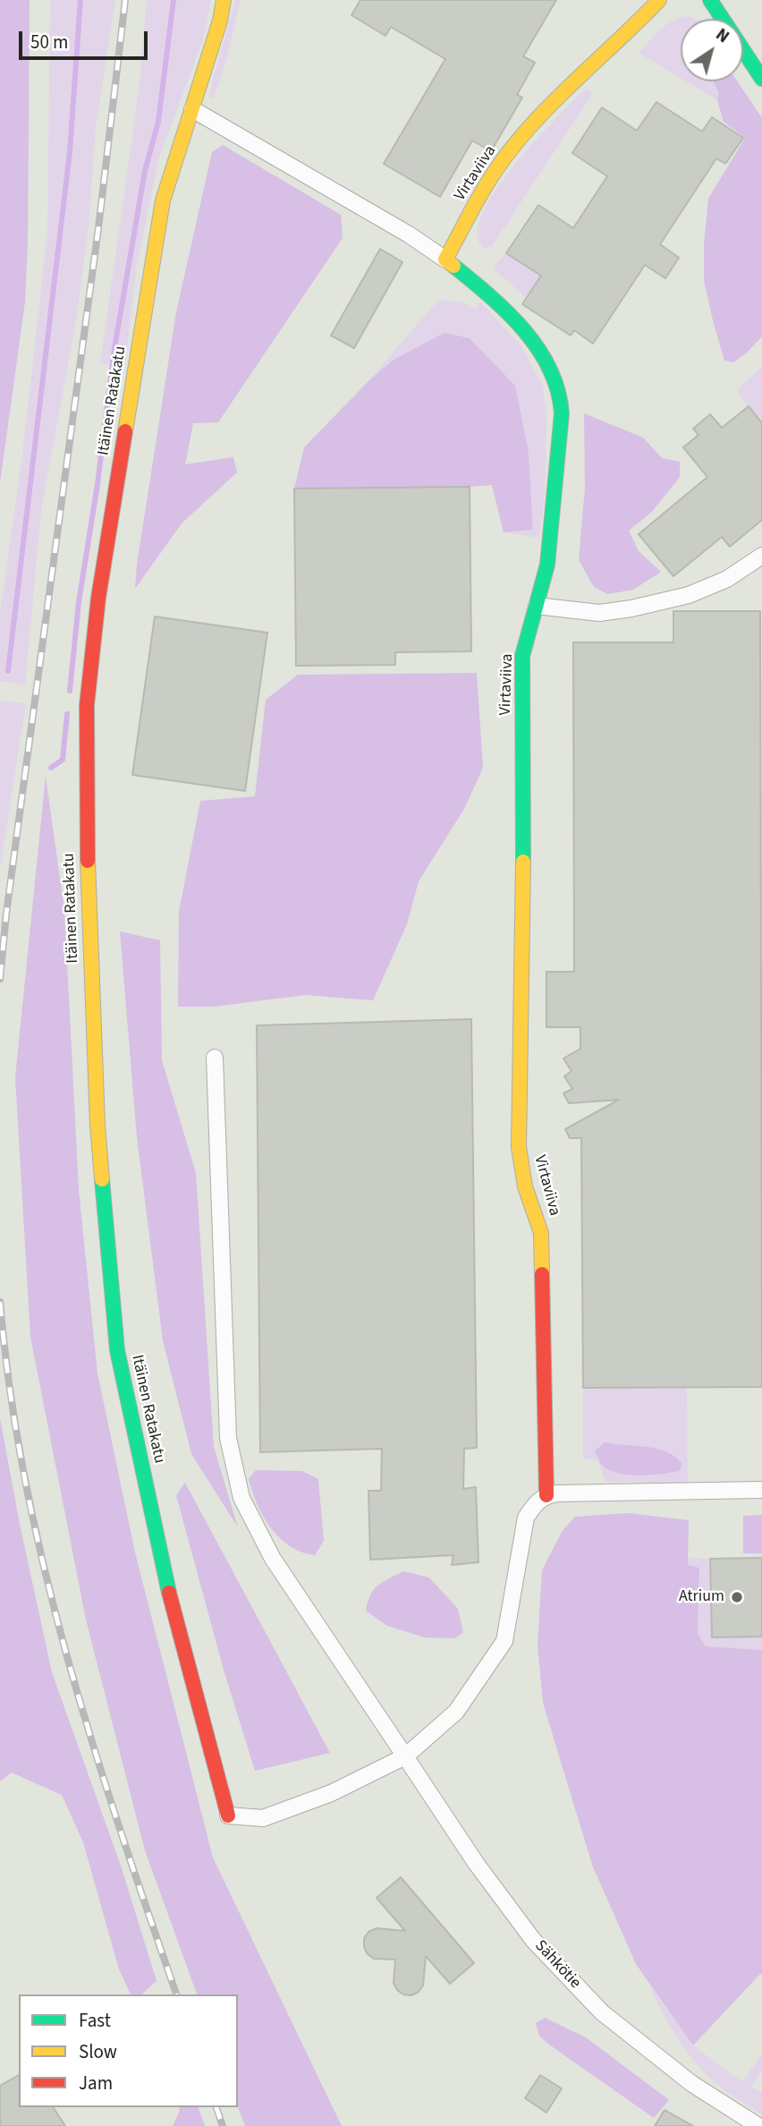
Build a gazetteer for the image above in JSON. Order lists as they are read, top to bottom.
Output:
{
  "streets": {
    "street": ["Virtaviiva", "Itäinen Ratakatu", "Sähkötie"]
  },
  "places": ["Atrium"],
  "legend": ["Fast", "Slow", "Jam"],
  "scale_bar": "50 m",
  "north": "top right"
}
